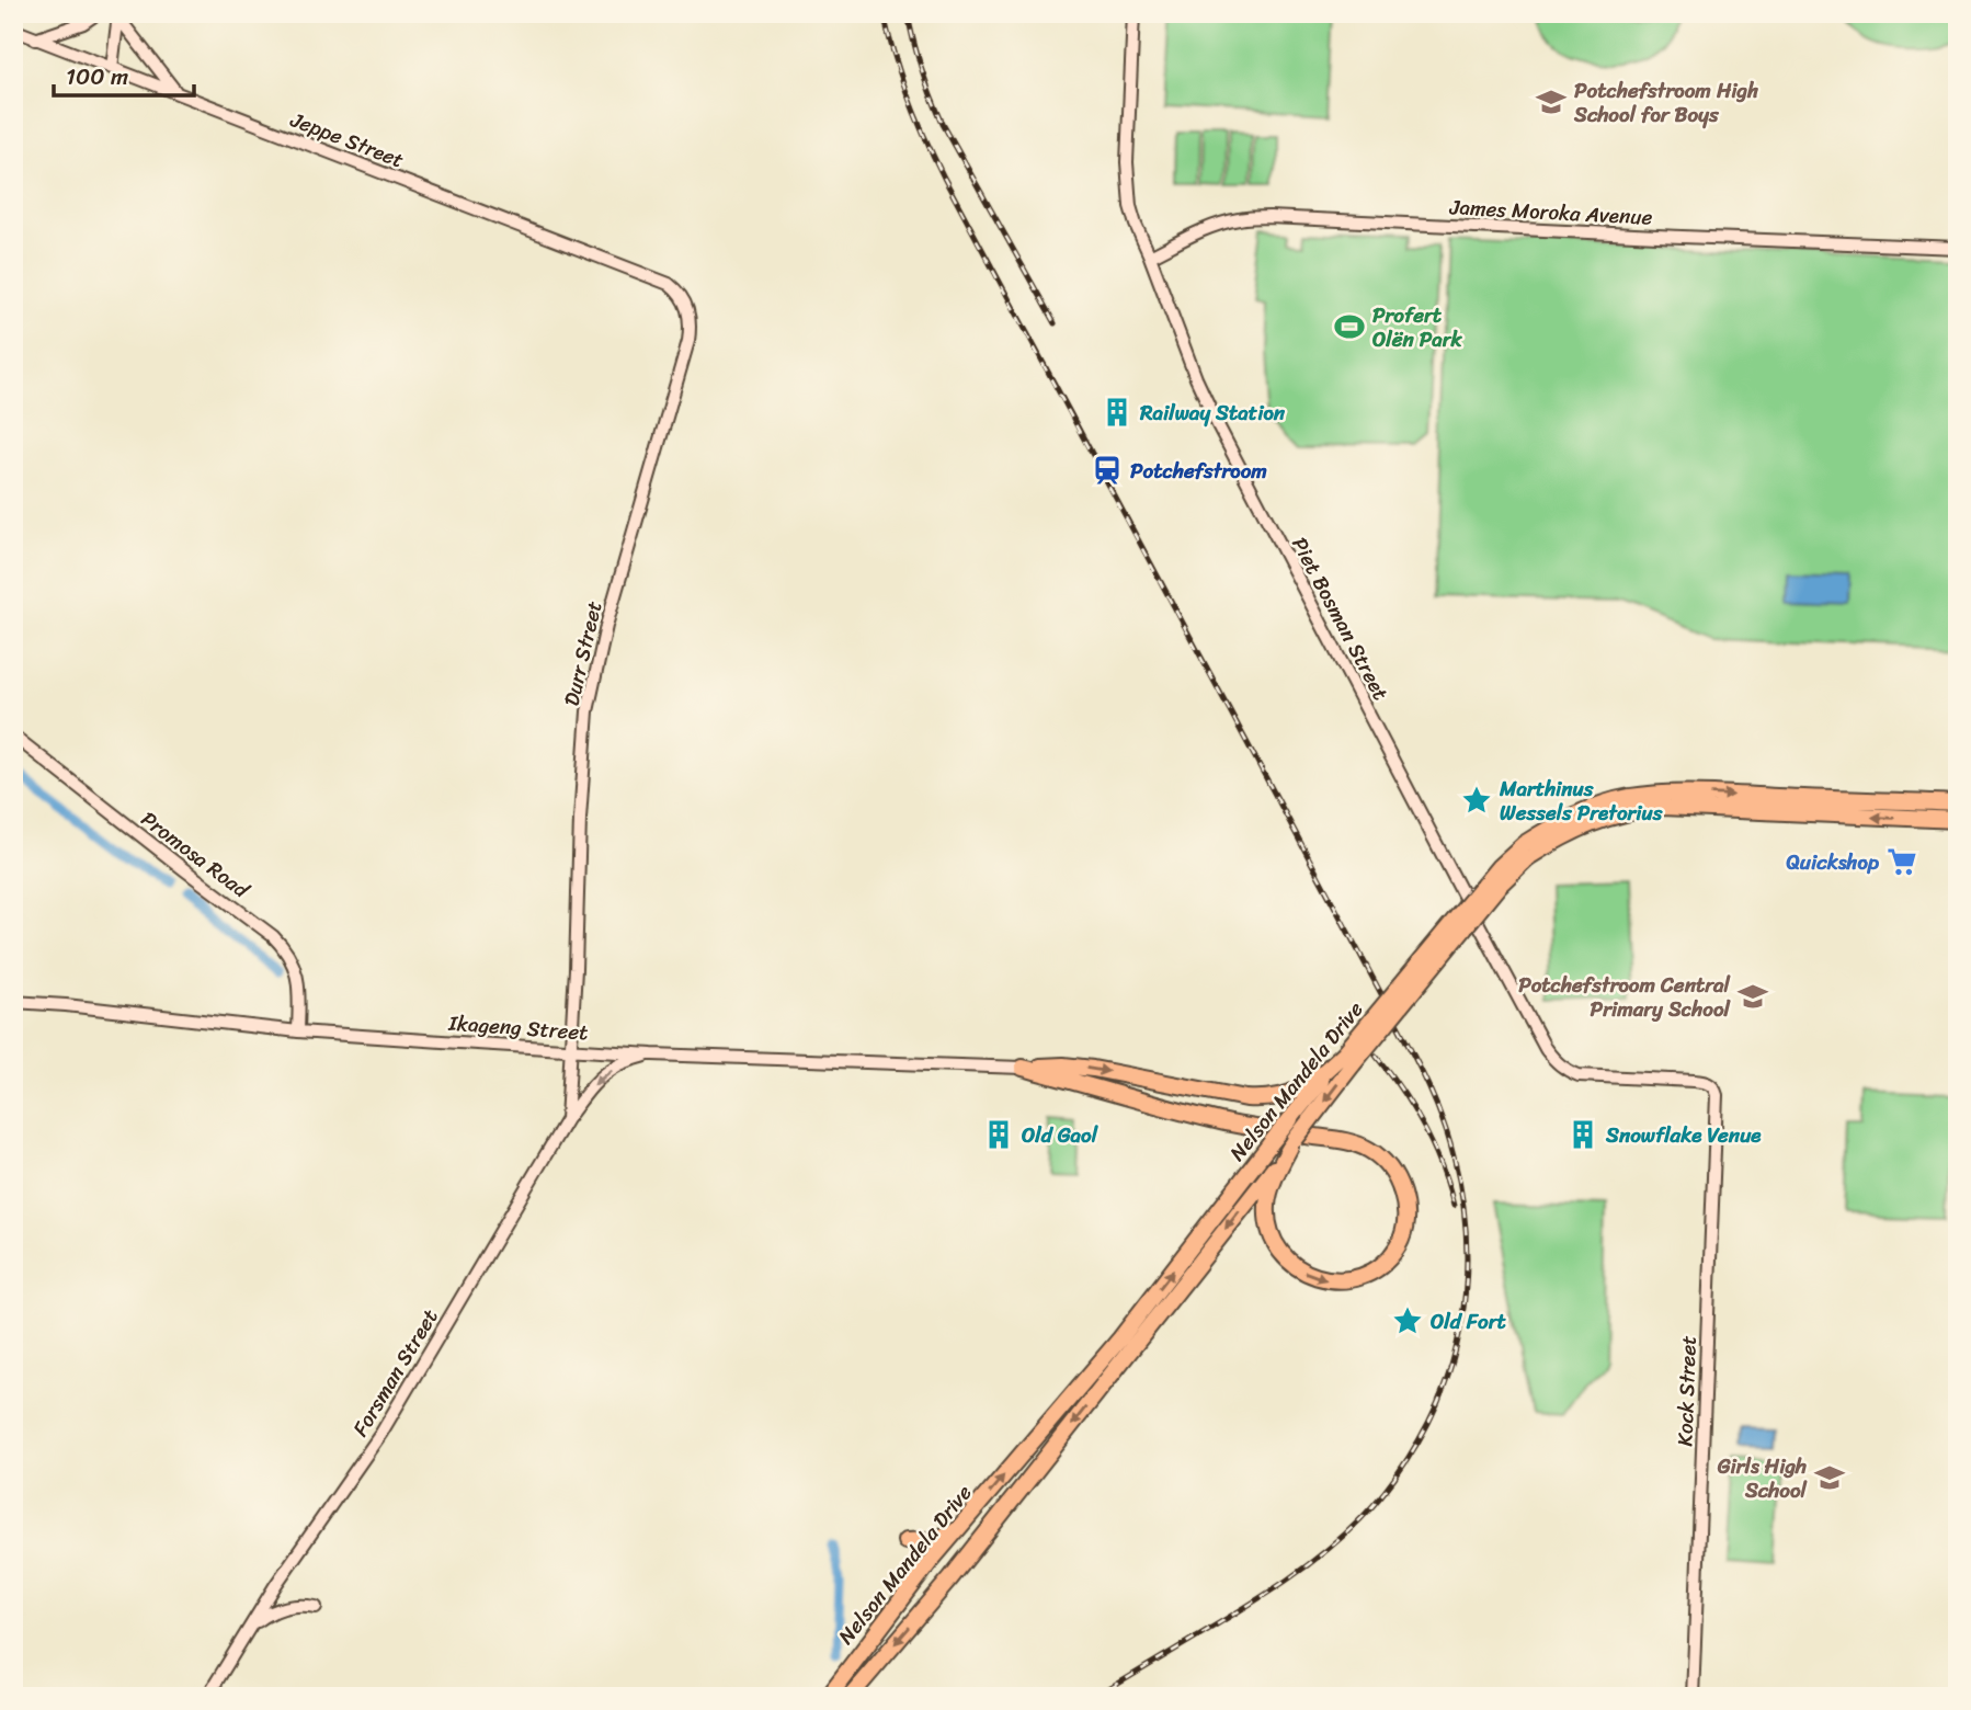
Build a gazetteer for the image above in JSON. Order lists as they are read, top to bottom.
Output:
{
  "streets": {
    "highway": ["Nelson Mandela Drive"],
    "street": [
      "Jeppe Street",
      "James Moroka Avenue",
      "Piet Bosman Street",
      "Durr Street",
      "Promosa Road",
      "Ikageng Street",
      "Forsman Street",
      "Kock Street"
    ]
  },
  "crossings": [
    ["Jeppe Street", "Durr Street"],
    ["James Moroka Avenue", "Piet Bosman Street"],
    ["Piet Bosman Street", "Kock Street"],
    ["Durr Street", "Ikageng Street"],
    ["Durr Street", "Forsman Street"],
    ["Promosa Road", "Ikageng Street"],
    ["Ikageng Street", "Forsman Street"]
  ],
  "places": {
    "school or university": ["Potchefstroom High School for Boys", "Potchefstroom Central Primary School", "Girls High School"],
    "sports": ["Profert Olën Park"],
    "building": ["Railway Station", "Old Gaol", "Snowflake Venue"],
    "station": ["Potchefstroom"],
    "place": ["Marthinus Wessels Pretorius", "Old Fort"],
    "supermarket": ["Quickshop"]
  },
  "scale_bar": "100 m"
}
